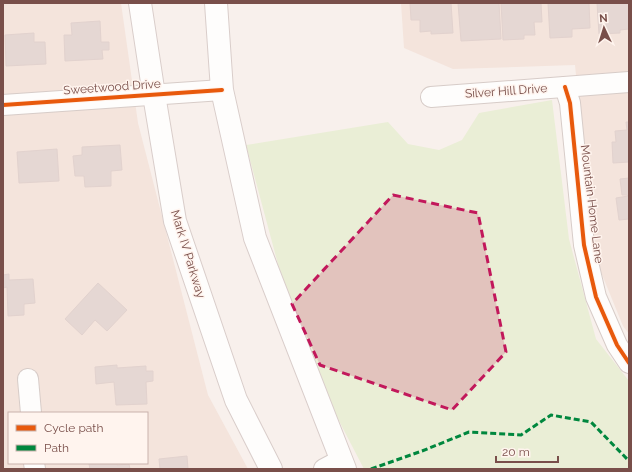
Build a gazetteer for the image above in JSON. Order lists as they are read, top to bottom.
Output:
{
  "streets": {
    "main road": ["Mark IV Parkway"],
    "street": ["Sweetwood Drive", "Silver Hill Drive", "Mountain Home Lane"]
  },
  "crossings": [
    ["Sweetwood Drive", "Mark IV Parkway"],
    ["Silver Hill Drive", "Mountain Home Lane"]
  ],
  "legend": ["Cycle path", "Path"],
  "scale_bar": "20 m",
  "north": "top"
}
